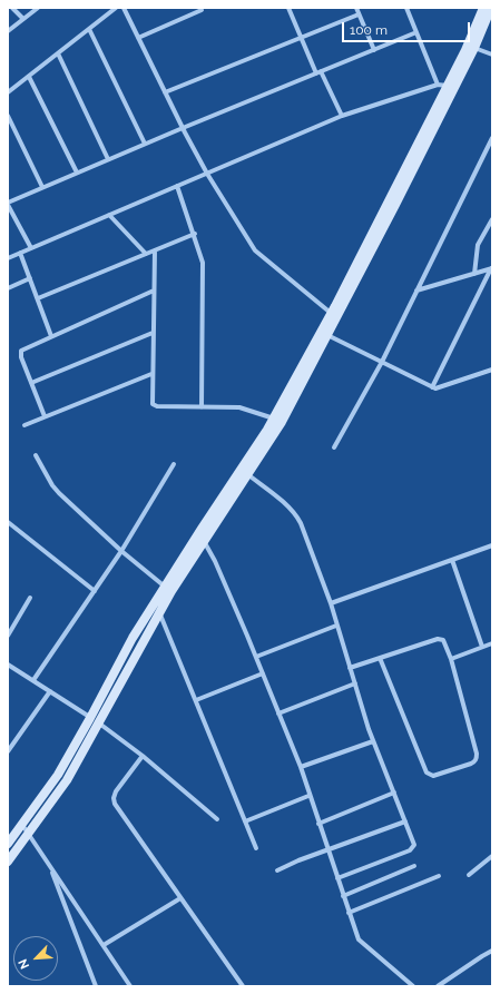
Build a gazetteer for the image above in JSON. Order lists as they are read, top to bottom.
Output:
{
  "scale_bar": "100 m",
  "north": "bottom left"
}
